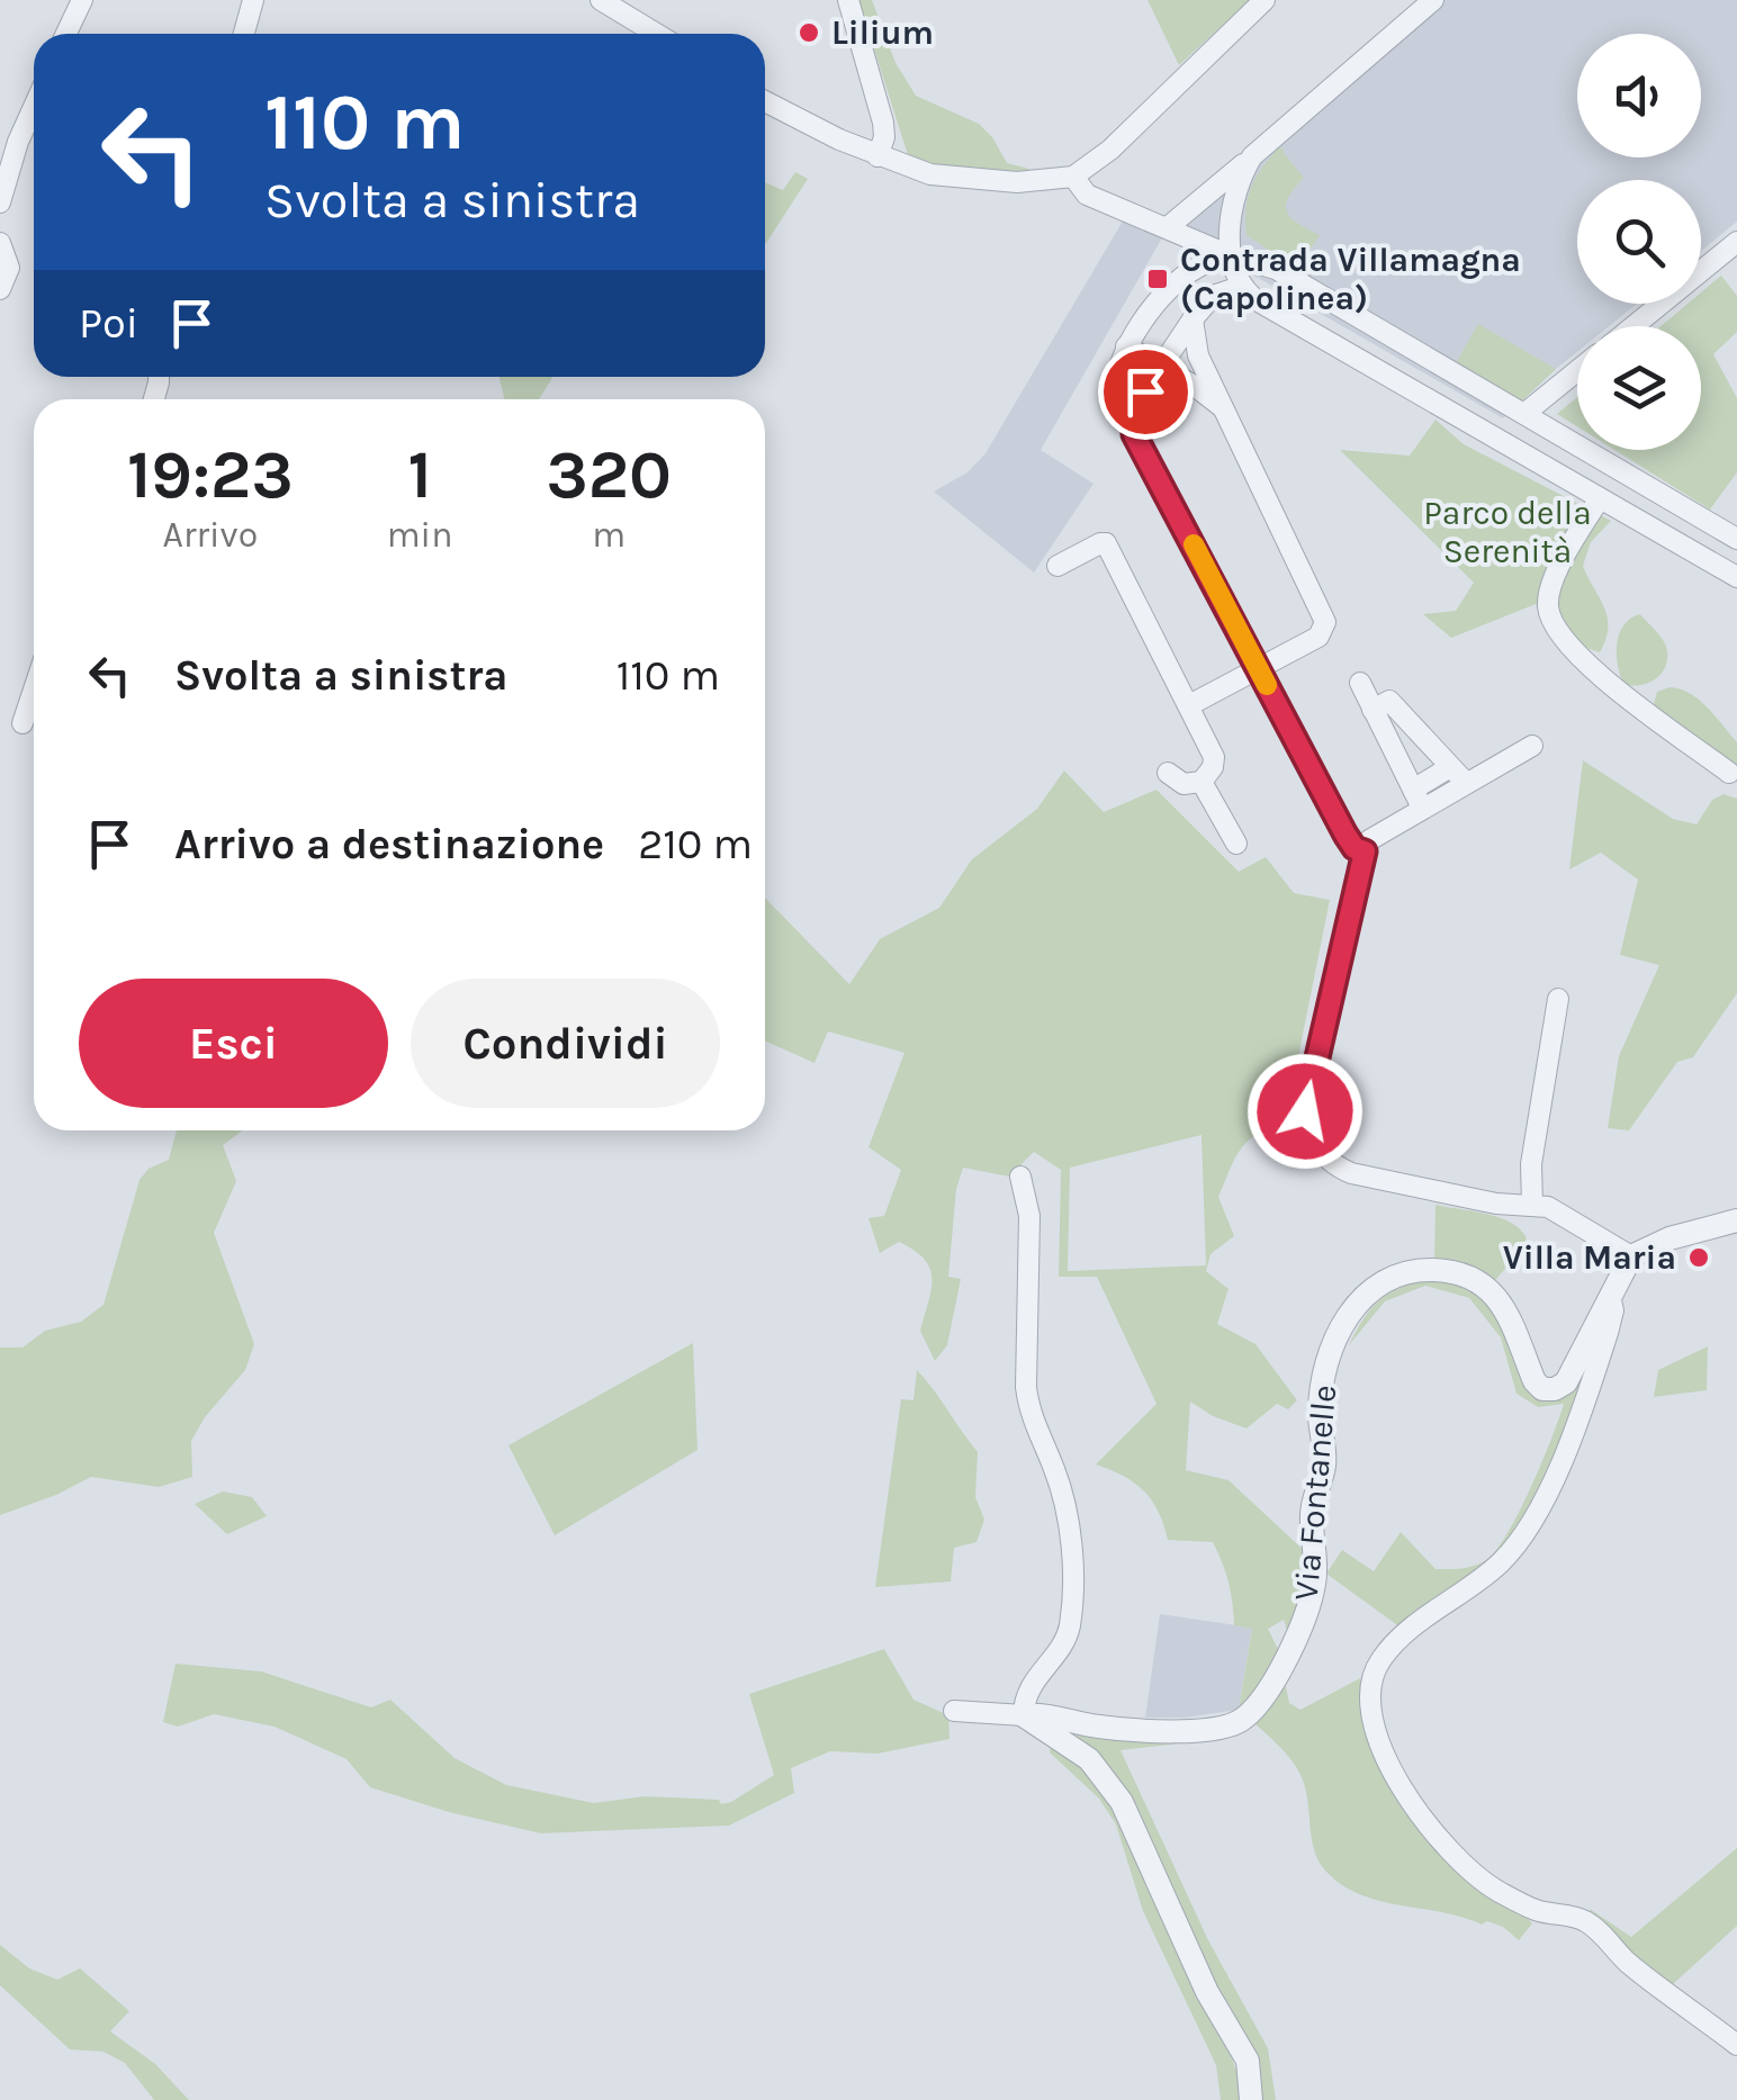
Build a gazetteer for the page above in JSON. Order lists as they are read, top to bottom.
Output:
{
  "streets": {
    "street": ["Via Fontanelle"]
  },
  "parks": ["Parco della Serenità"],
  "places": {
    "other": ["Lilium", "Villa Maria"],
    "transit": ["Contrada Villamagna (Capolinea)"]
  },
  "page": {
    "turn": ["110 m", "Svolta a sinistra"],
    "then": "Poi",
    "eta": [
      "19:23",
      "Arrivo",
      "1",
      "min",
      "320",
      "m"
    ],
    "list": [
      {
        "name": "Svolta a sinistra",
        "value": "110 m"
      },
      {
        "name": "Arrivo a destinazione",
        "value": "210 m"
      }
    ],
    "buttons": ["Esci", "Condividi"]
  }
}
